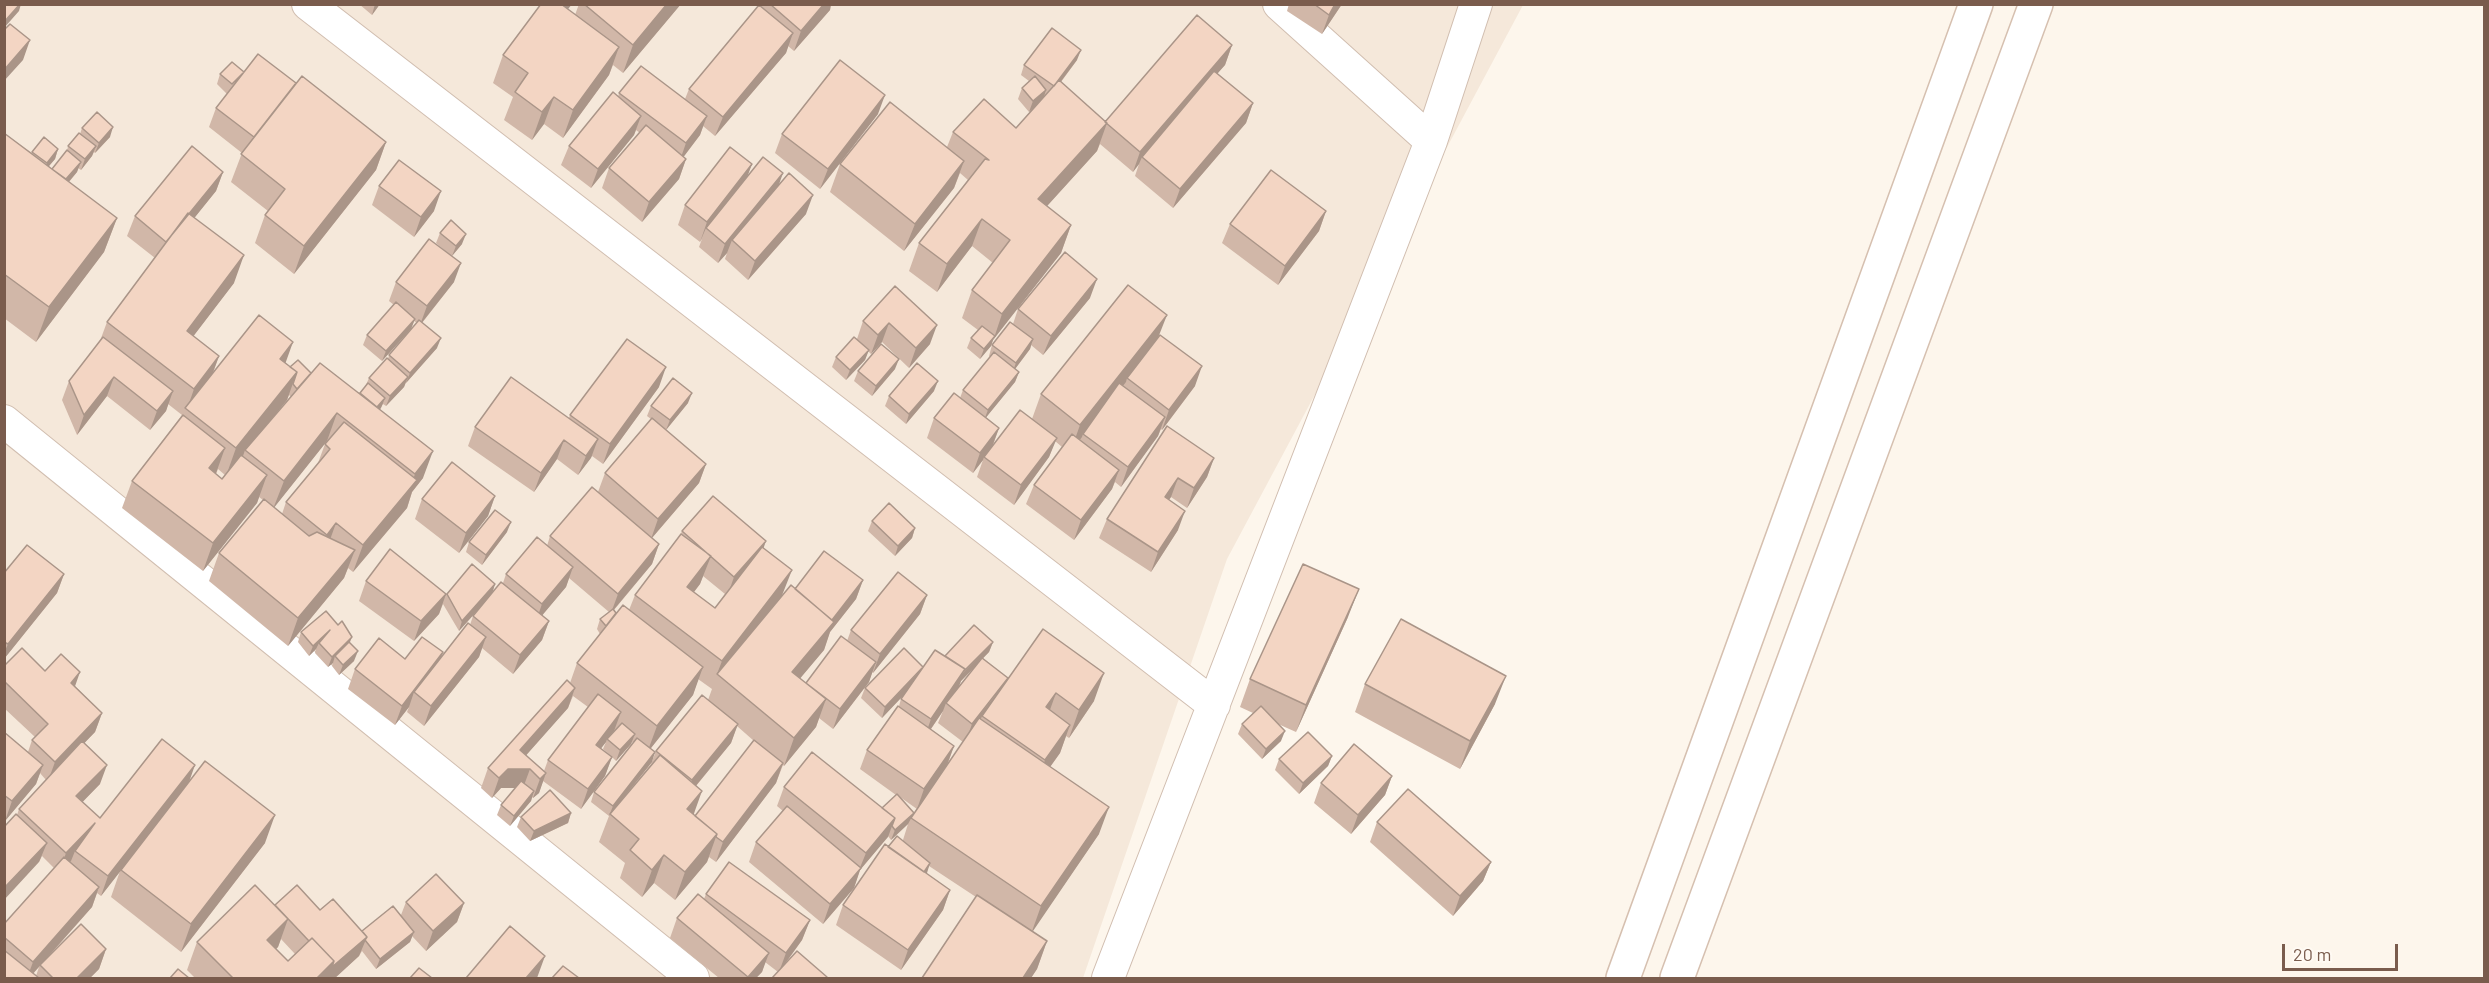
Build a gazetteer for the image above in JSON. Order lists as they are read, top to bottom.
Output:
{
  "scale_bar": "20 m"
}
